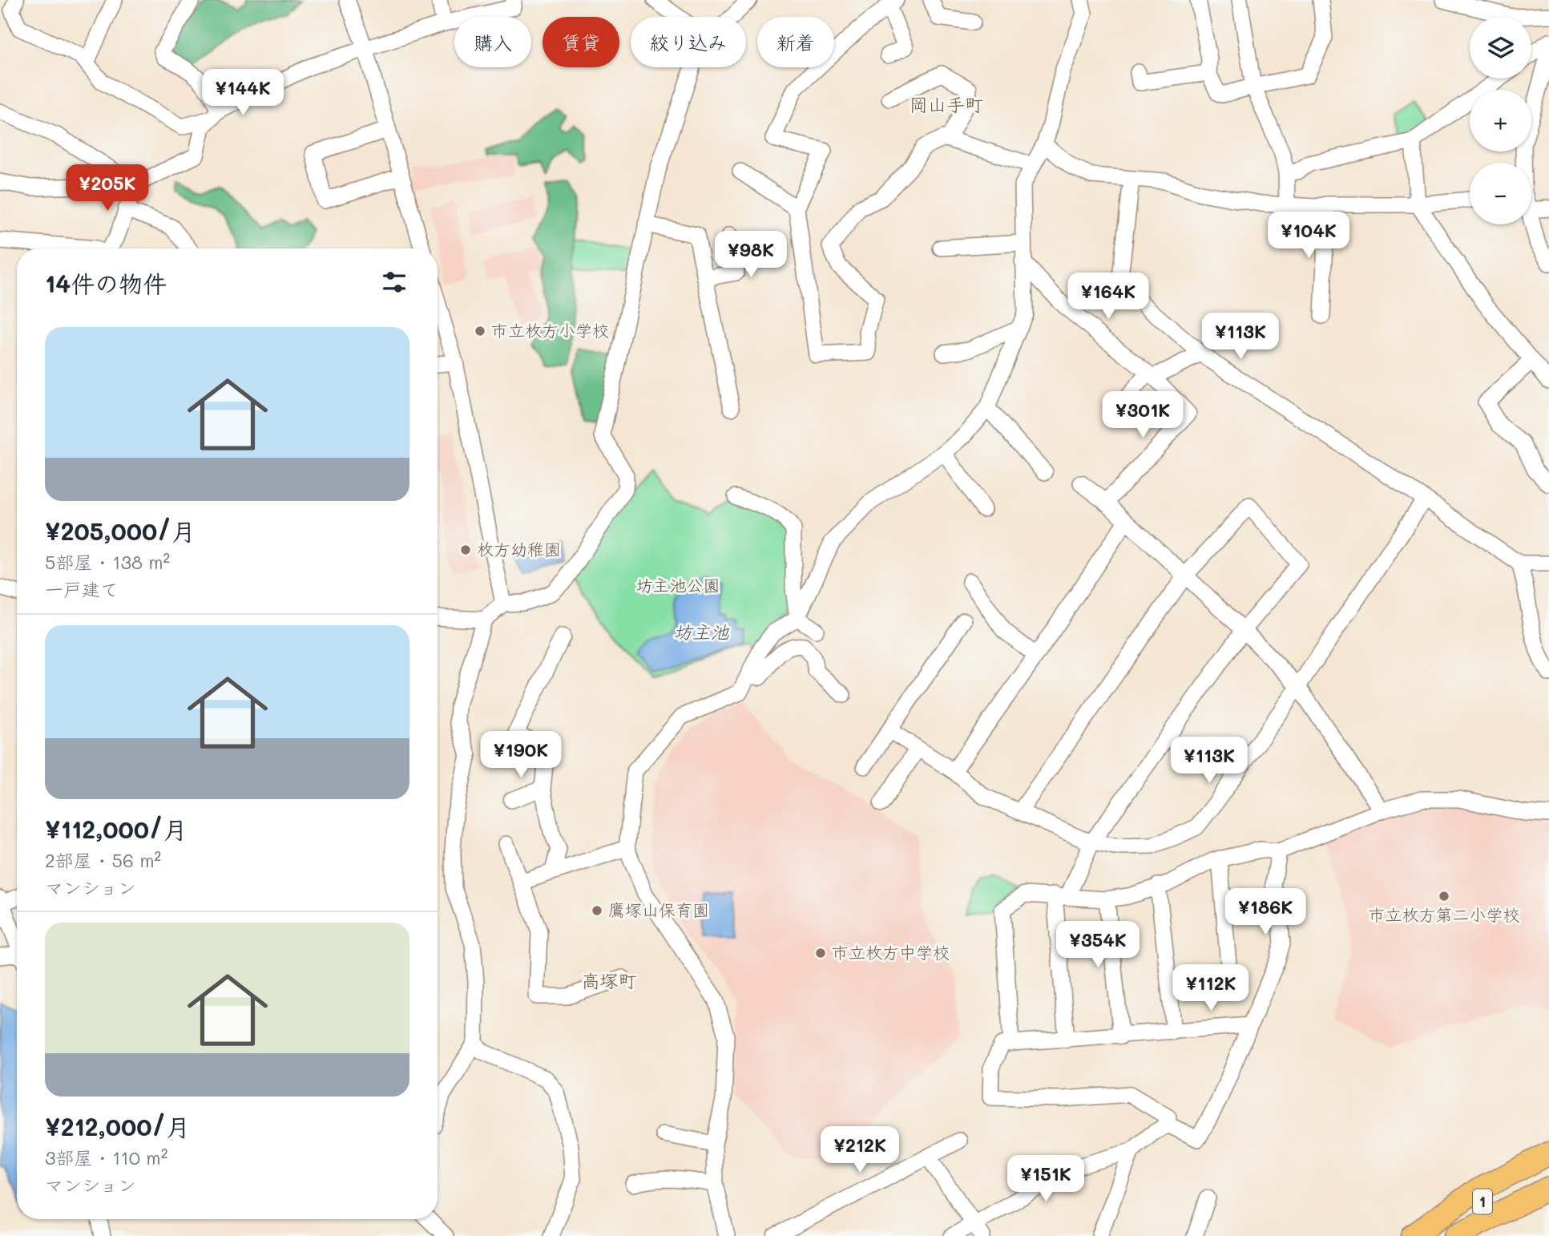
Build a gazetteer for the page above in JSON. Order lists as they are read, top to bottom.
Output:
{
  "streets": {
    "highway": ["1"]
  },
  "districts": ["岡山手町", "高塚町"],
  "water": ["坊主池"],
  "parks": ["坊主池公園"],
  "places": [
    "市立枚方小学校",
    "枚方幼稚園",
    "市立枚方第二小学校",
    "鷹塚山保育園",
    "市立枚方中学校"
  ],
  "page": {
    "map_buttons": ["+", "−"],
    "chip": [
      "購入",
      "賃貸",
      "絞り込み",
      "新着"
    ],
    "price": [
      "¥144K",
      "¥205K",
      "¥104K",
      "¥98K",
      "¥164K",
      "¥113K",
      "¥301K",
      "¥190K",
      "¥113K",
      "¥186K",
      "¥354K",
      "¥112K",
      "¥212K",
      "¥151K"
    ],
    "heading": "14件の物件",
    "list": [
      {
        "name": "¥205,000/月",
        "note": "5部屋 · 138 m² · 一戸建て"
      },
      {
        "name": "¥112,000/月",
        "note": "2部屋 · 56 m² · マンション"
      },
      {
        "name": "¥212,000/月",
        "note": "3部屋 · 110 m² · マンション"
      }
    ]
  }
}
